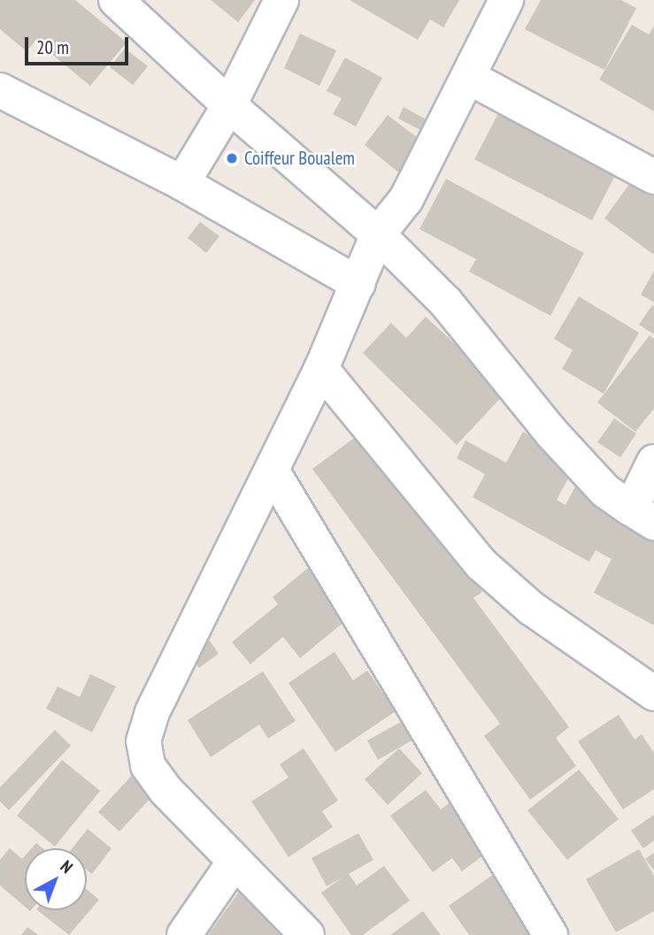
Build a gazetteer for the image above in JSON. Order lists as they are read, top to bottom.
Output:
{
  "places": ["Coiffeur Boualem"],
  "scale_bar": "20 m",
  "north": "top right"
}
